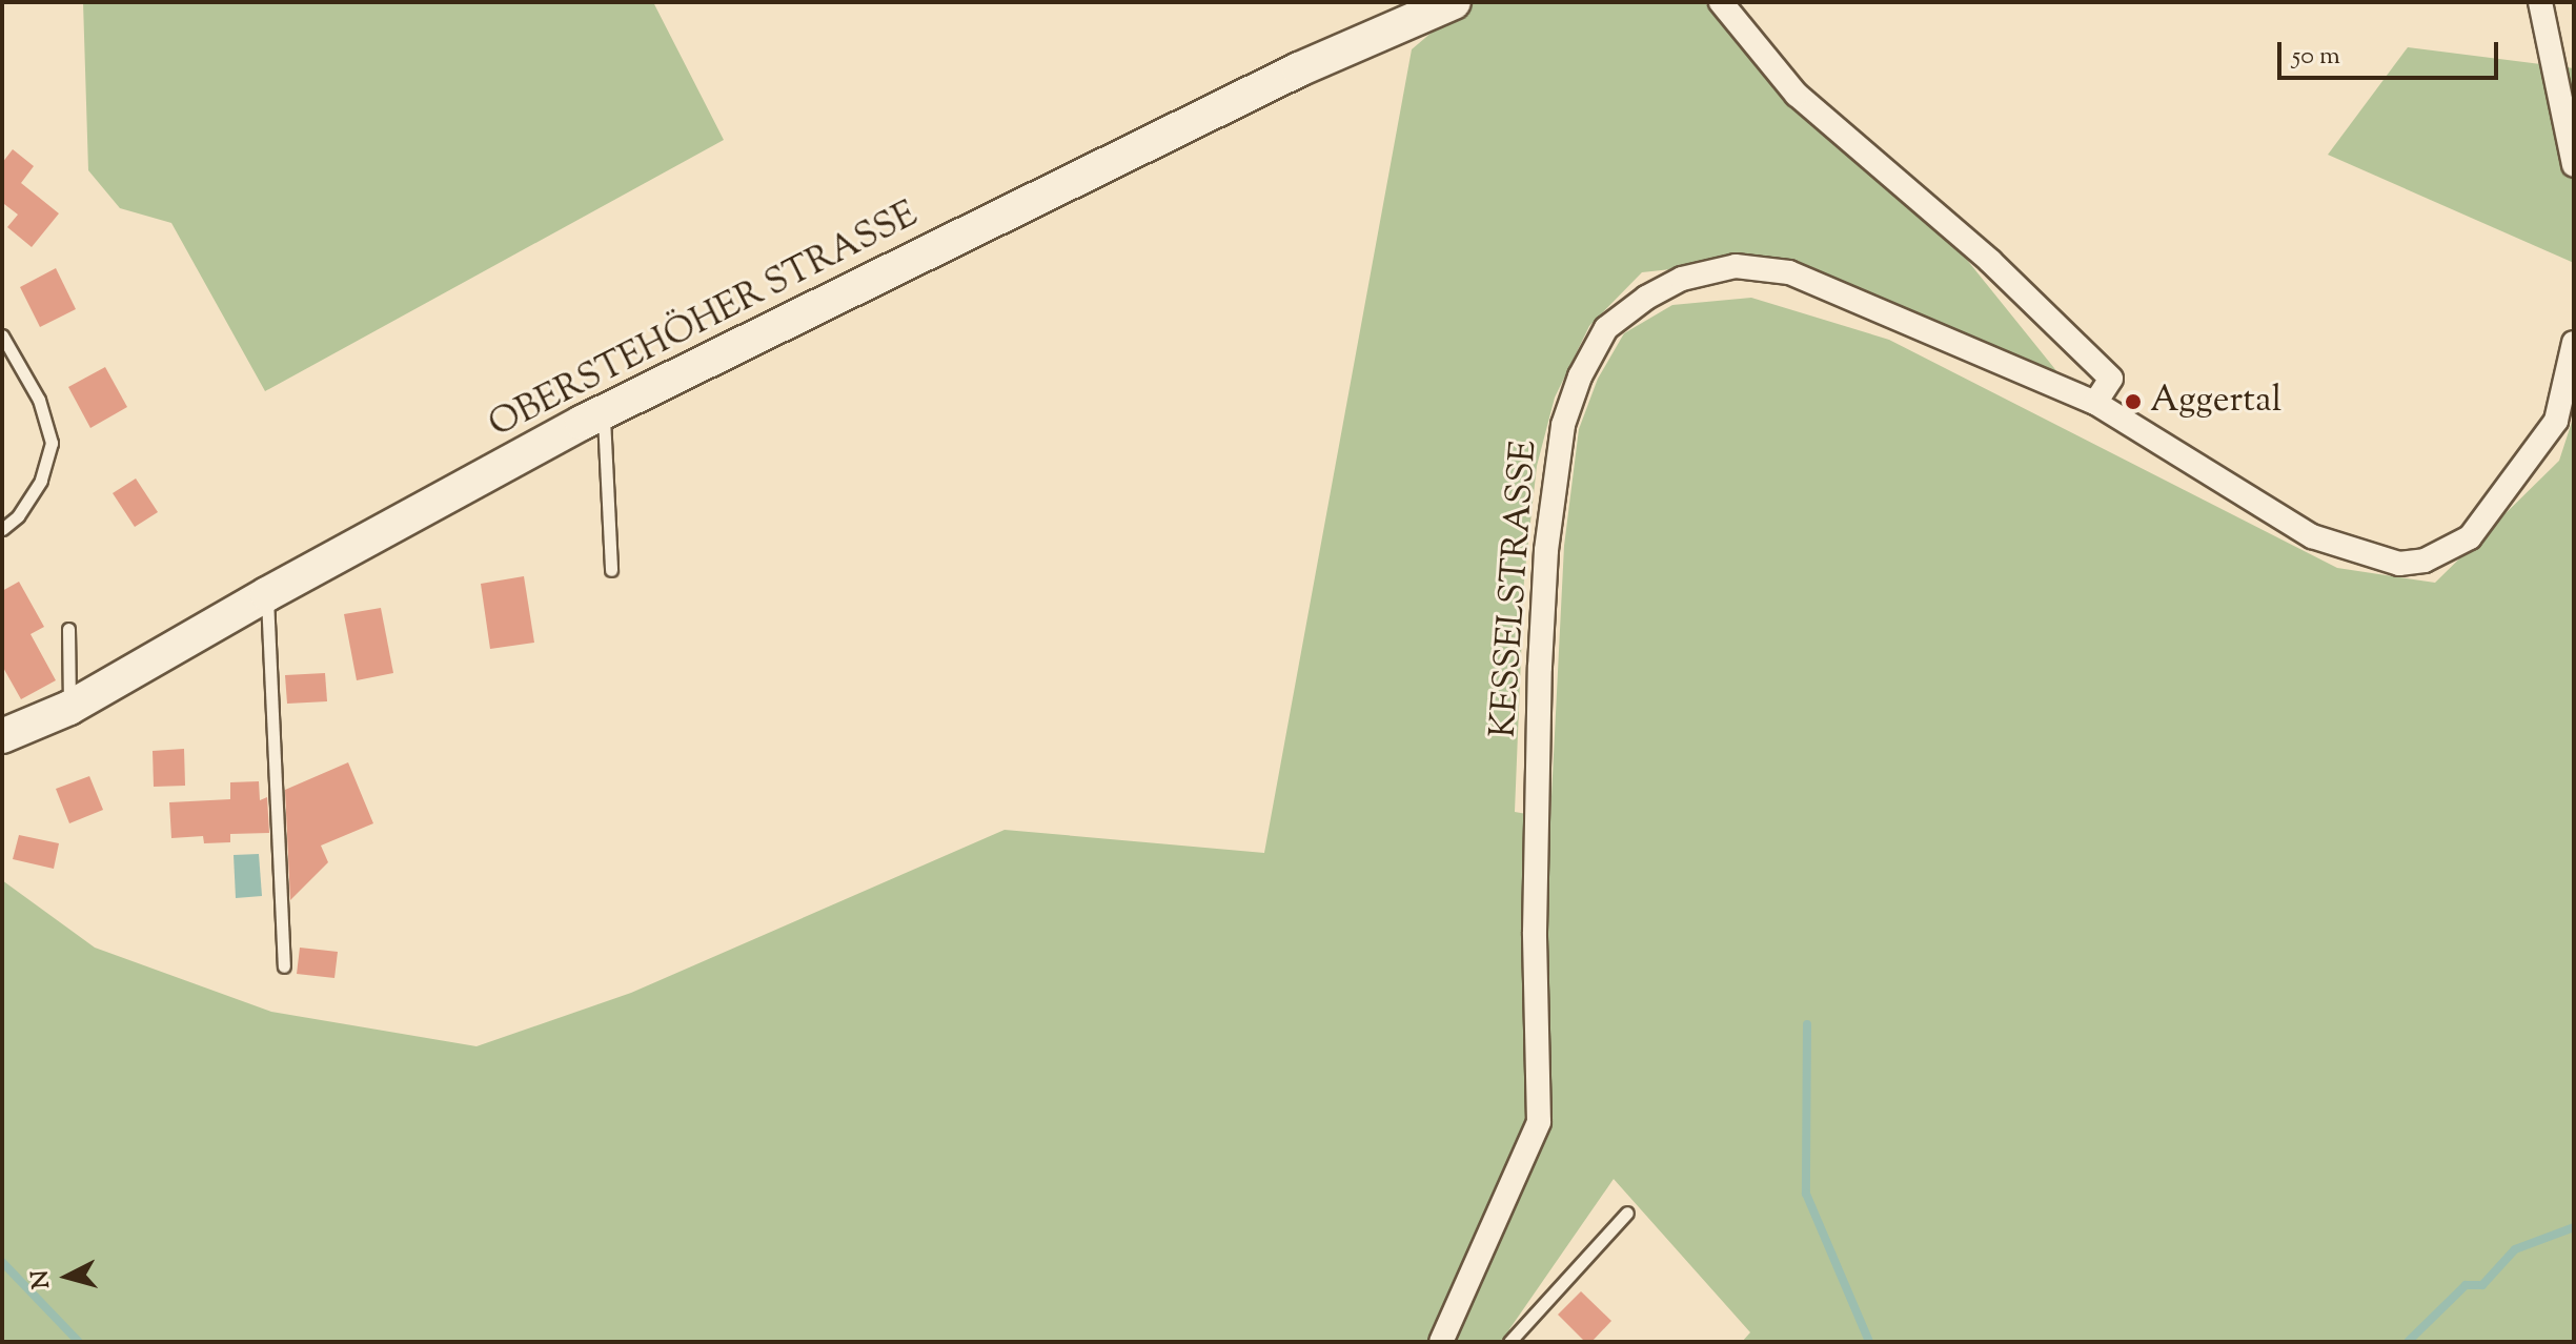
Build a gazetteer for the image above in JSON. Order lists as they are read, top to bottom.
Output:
{
  "streets": {
    "street": ["OBERSTEHÖHER STRASSE", "KESSELSTRASSE"]
  },
  "places": ["Aggertal"],
  "scale_bar": "50 m",
  "north": "left"
}
